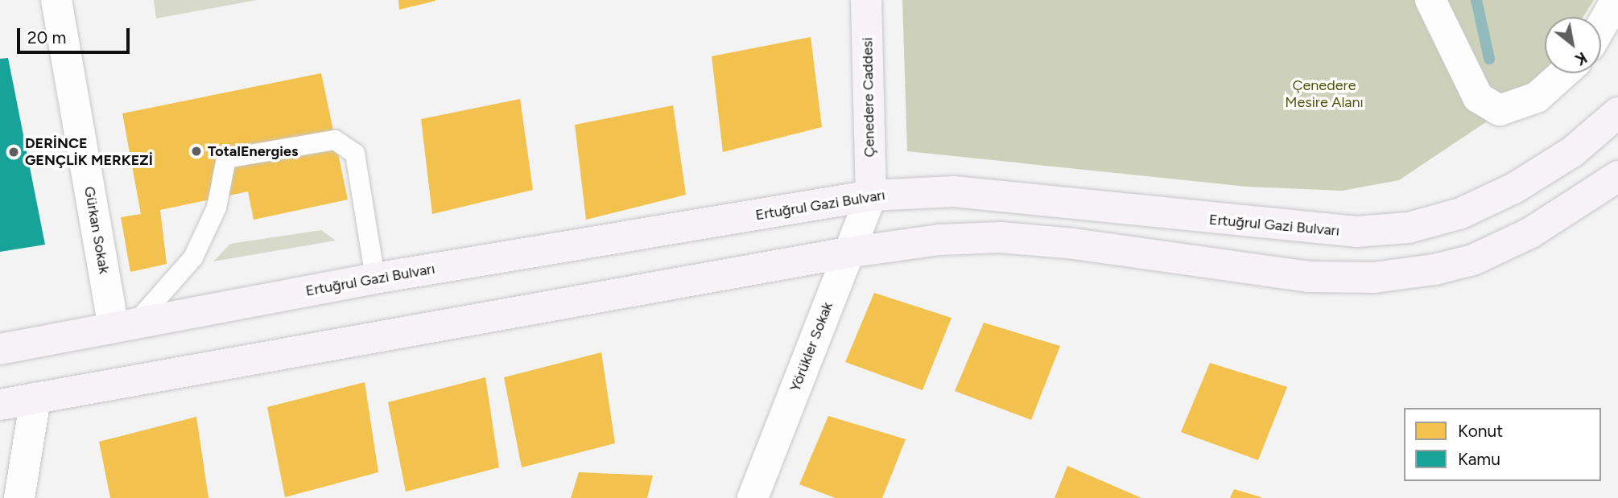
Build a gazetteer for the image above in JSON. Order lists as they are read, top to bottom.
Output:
{
  "streets": {
    "main road": ["Çenedere Caddesi", "Ertuğrul Gazi Bulvarı"],
    "street": ["Gürkan Sokak", "Yörükler Sokak"]
  },
  "crossings": [
    ["Çenedere Caddesi", "Ertuğrul Gazi Bulvarı"],
    ["Çenedere Caddesi", "Yörükler Sokak"],
    ["Ertuğrul Gazi Bulvarı", "Gürkan Sokak"],
    ["Ertuğrul Gazi Bulvarı", "Yörükler Sokak"]
  ],
  "parks": ["Çenedere Mesire Alanı"],
  "places": ["TotalEnergies", "DERİNCE GENÇLİK MERKEZİ"],
  "legend": ["Konut", "Kamu"],
  "scale_bar": "20 m",
  "north": "bottom right"
}
